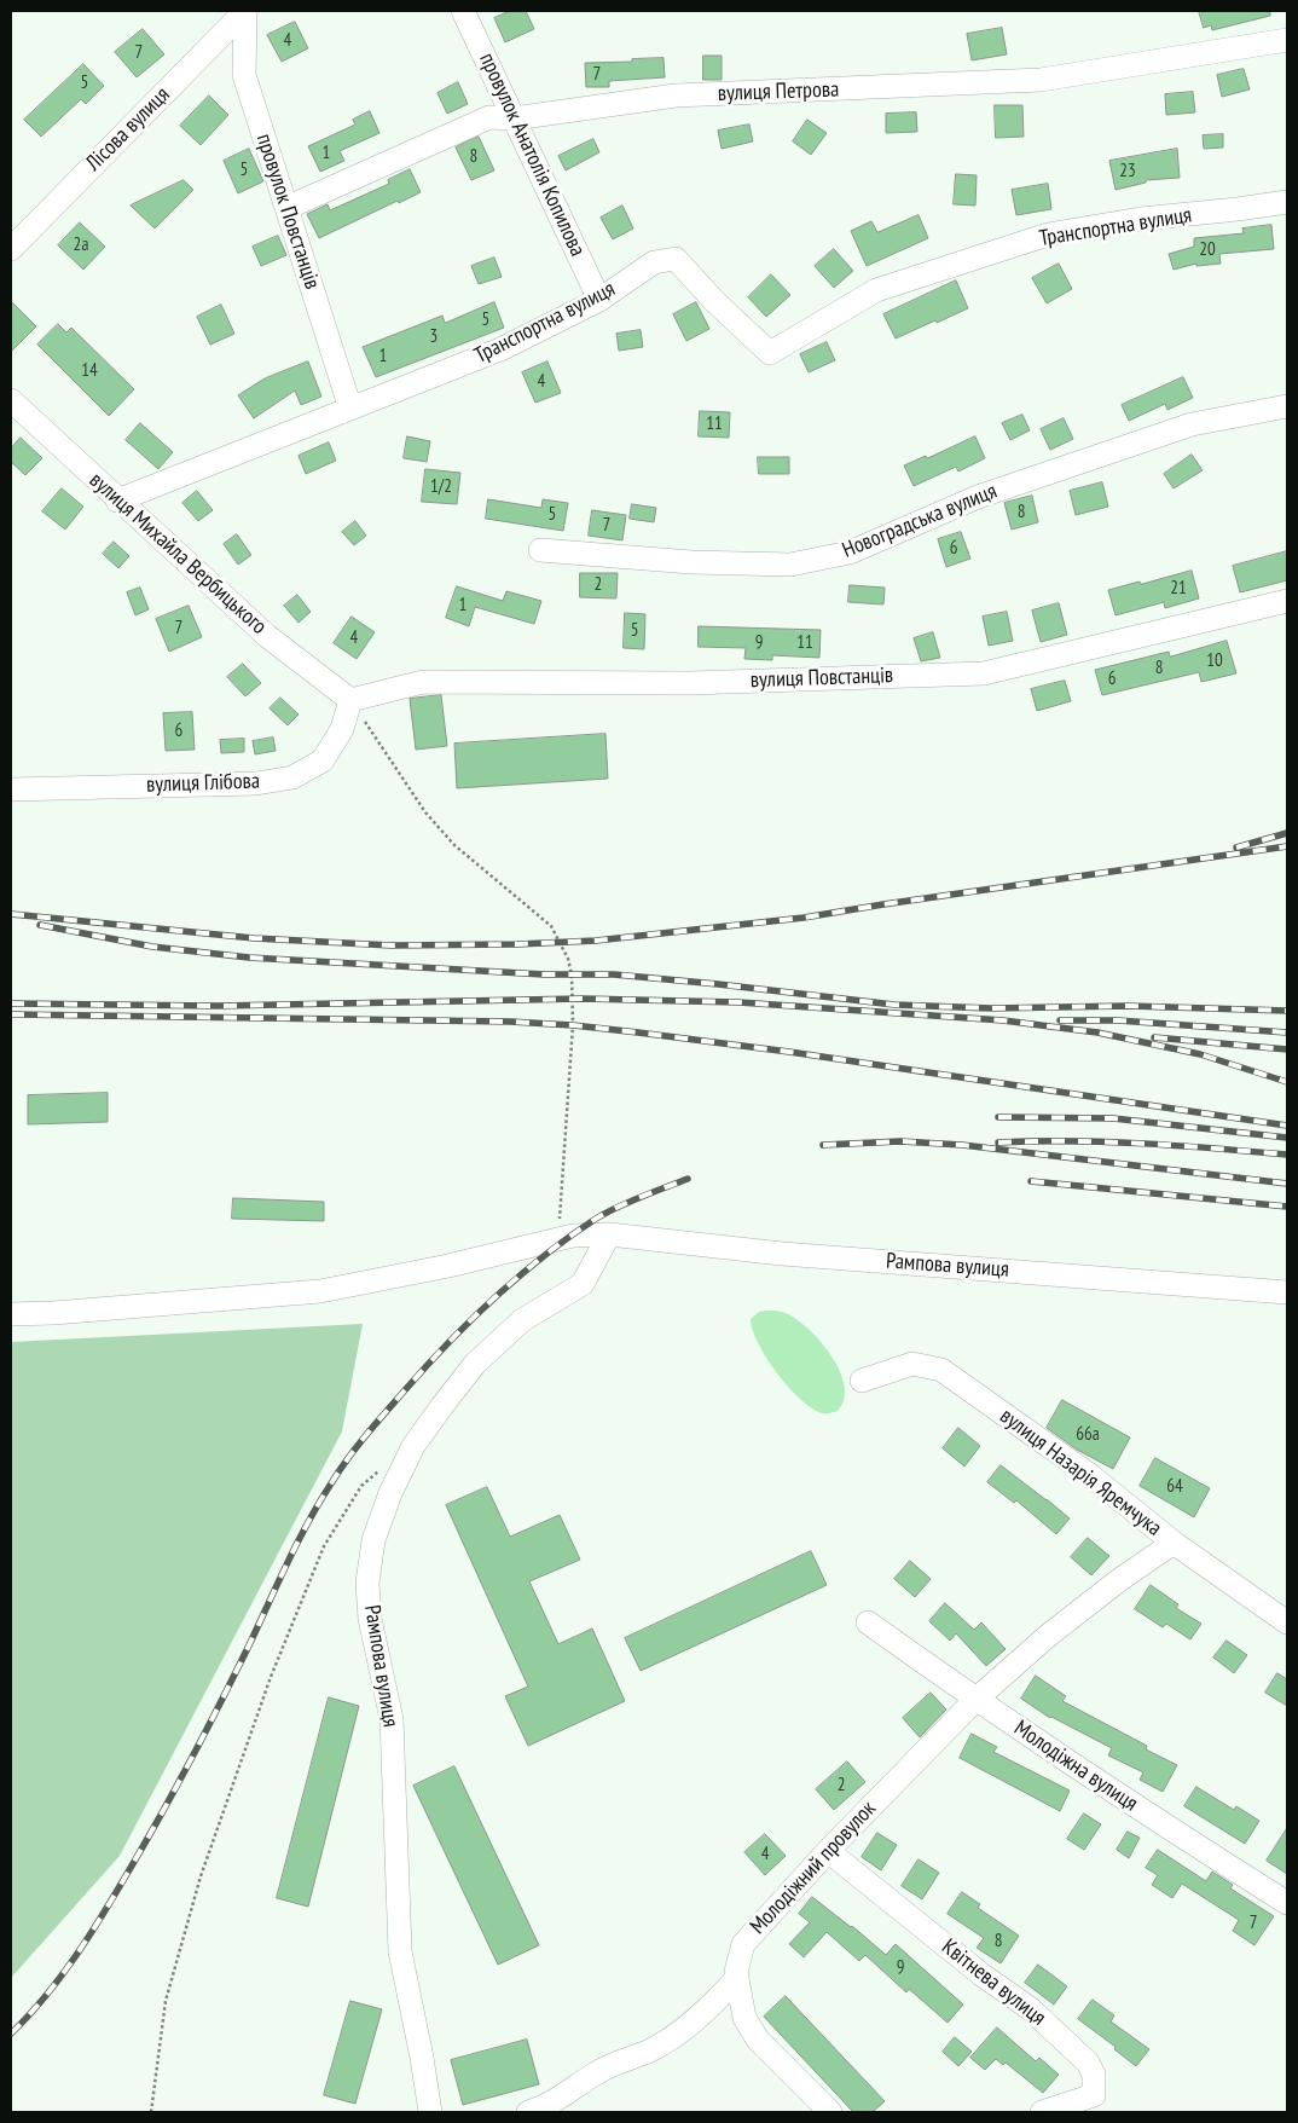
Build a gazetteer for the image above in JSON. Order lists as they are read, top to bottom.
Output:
{
  "streets": {
    "street": [
      "вулиця Петрова",
      "Лісова вулиця",
      "провулок Анатолія Копилова",
      "провулок Повстанців",
      "Транспортна вулиця",
      "Новоградська вулиця",
      "вулиця Михайла Вербицького",
      "вулиця Повстанців",
      "вулиця Глібова",
      "Рампова вулиця",
      "вулиця Назарія Яремчука",
      "Молодіжна вулиця",
      "Молодіжний провулок",
      "Квітнева вулиця"
    ]
  },
  "crossings": [
    ["вулиця Петрова", "провулок Анатолія Копилова"],
    ["вулиця Петрова", "провулок Повстанців"],
    ["Лісова вулиця", "провулок Повстанців"],
    ["провулок Анатолія Копилова", "Транспортна вулиця"],
    ["провулок Повстанців", "Транспортна вулиця"],
    ["Транспортна вулиця", "вулиця Михайла Вербицького"],
    ["вулиця Михайла Вербицького", "вулиця Повстанців"],
    ["вулиця Михайла Вербицького", "вулиця Глібова"],
    ["вулиця Повстанців", "вулиця Глібова"],
    ["вулиця Назарія Яремчука", "Молодіжний провулок"],
    ["Молодіжна вулиця", "Молодіжний провулок"],
    ["Молодіжний провулок", "Квітнева вулиця"]
  ],
  "house_numbers": [
    "4",
    "7",
    "7",
    "5",
    "1",
    "8",
    "5",
    "23",
    "2а",
    "20",
    "5",
    "3",
    "1",
    "14",
    "4",
    "11",
    "1/2",
    "8",
    "5",
    "7",
    "6",
    "2",
    "21",
    "1",
    "7",
    "5",
    "4",
    "9",
    "11",
    "10",
    "8",
    "6",
    "6",
    "66а",
    "64",
    "2",
    "4",
    "7",
    "8",
    "9"
  ]
}
